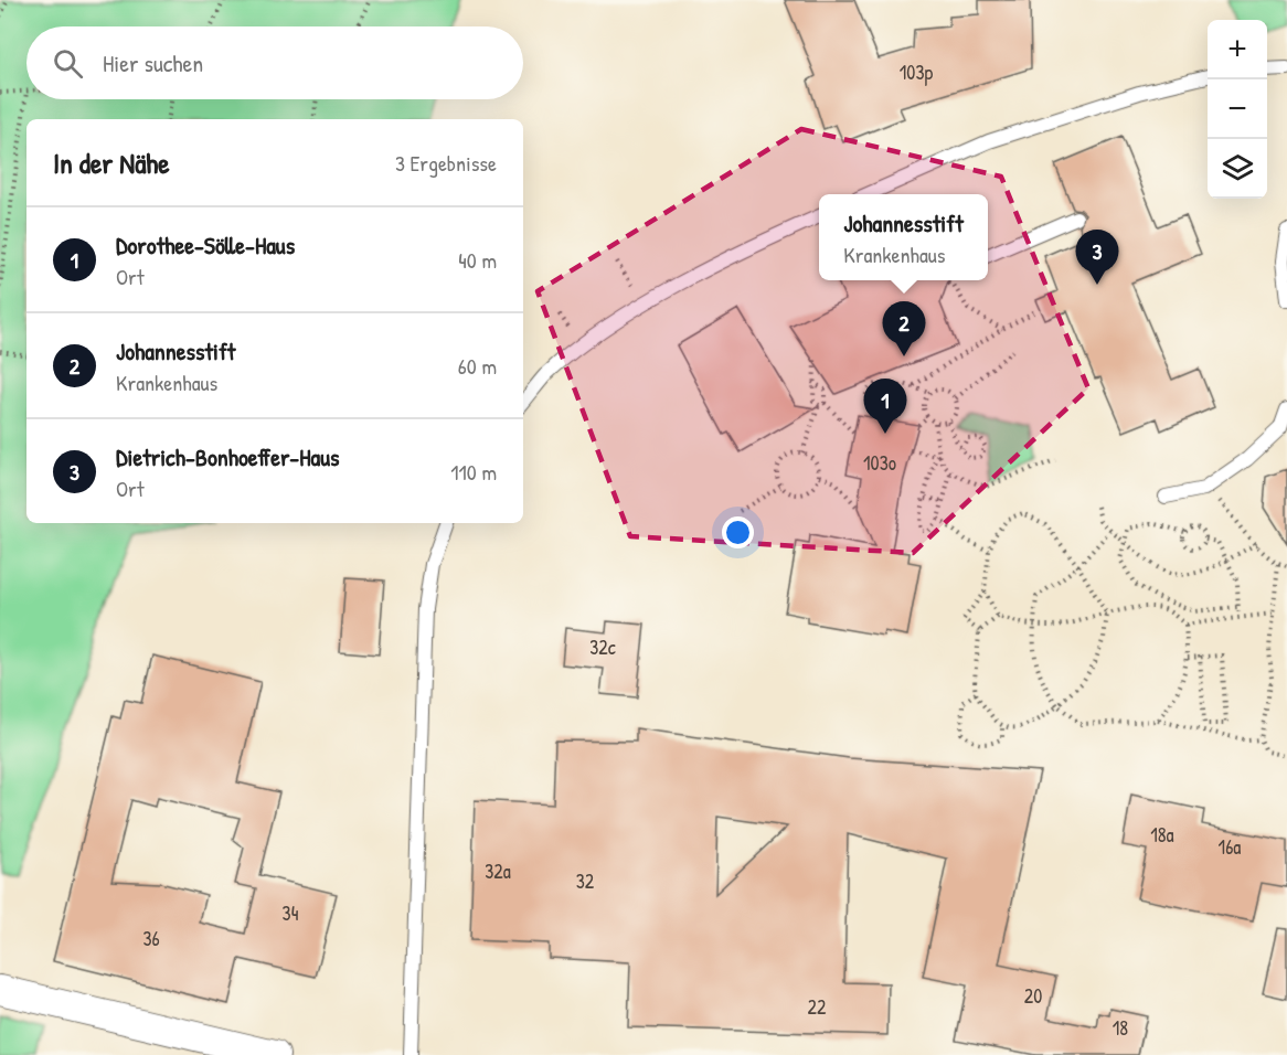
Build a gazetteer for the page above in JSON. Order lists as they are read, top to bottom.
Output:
{
  "house_numbers": [
    "103p",
    "103o",
    "32c",
    "18a",
    "16a",
    "32a",
    "32",
    "34",
    "36",
    "20",
    "22",
    "18"
  ],
  "page": {
    "map_buttons": ["+", "−"],
    "search": "Hier suchen",
    "heading": ["In der Nähe", "3 Ergebnisse"],
    "popup": ["Johannesstift", "Krankenhaus"],
    "list": [
      {
        "mark": "1",
        "name": "Dorothee-Sölle-Haus",
        "note": "Ort",
        "value": "40 m"
      },
      {
        "mark": "2",
        "name": "Johannesstift",
        "note": "Krankenhaus",
        "value": "60 m"
      },
      {
        "mark": "3",
        "name": "Dietrich-Bonhoeffer-Haus",
        "note": "Ort",
        "value": "110 m"
      }
    ],
    "pins": ["3", "2", "1"]
  }
}
